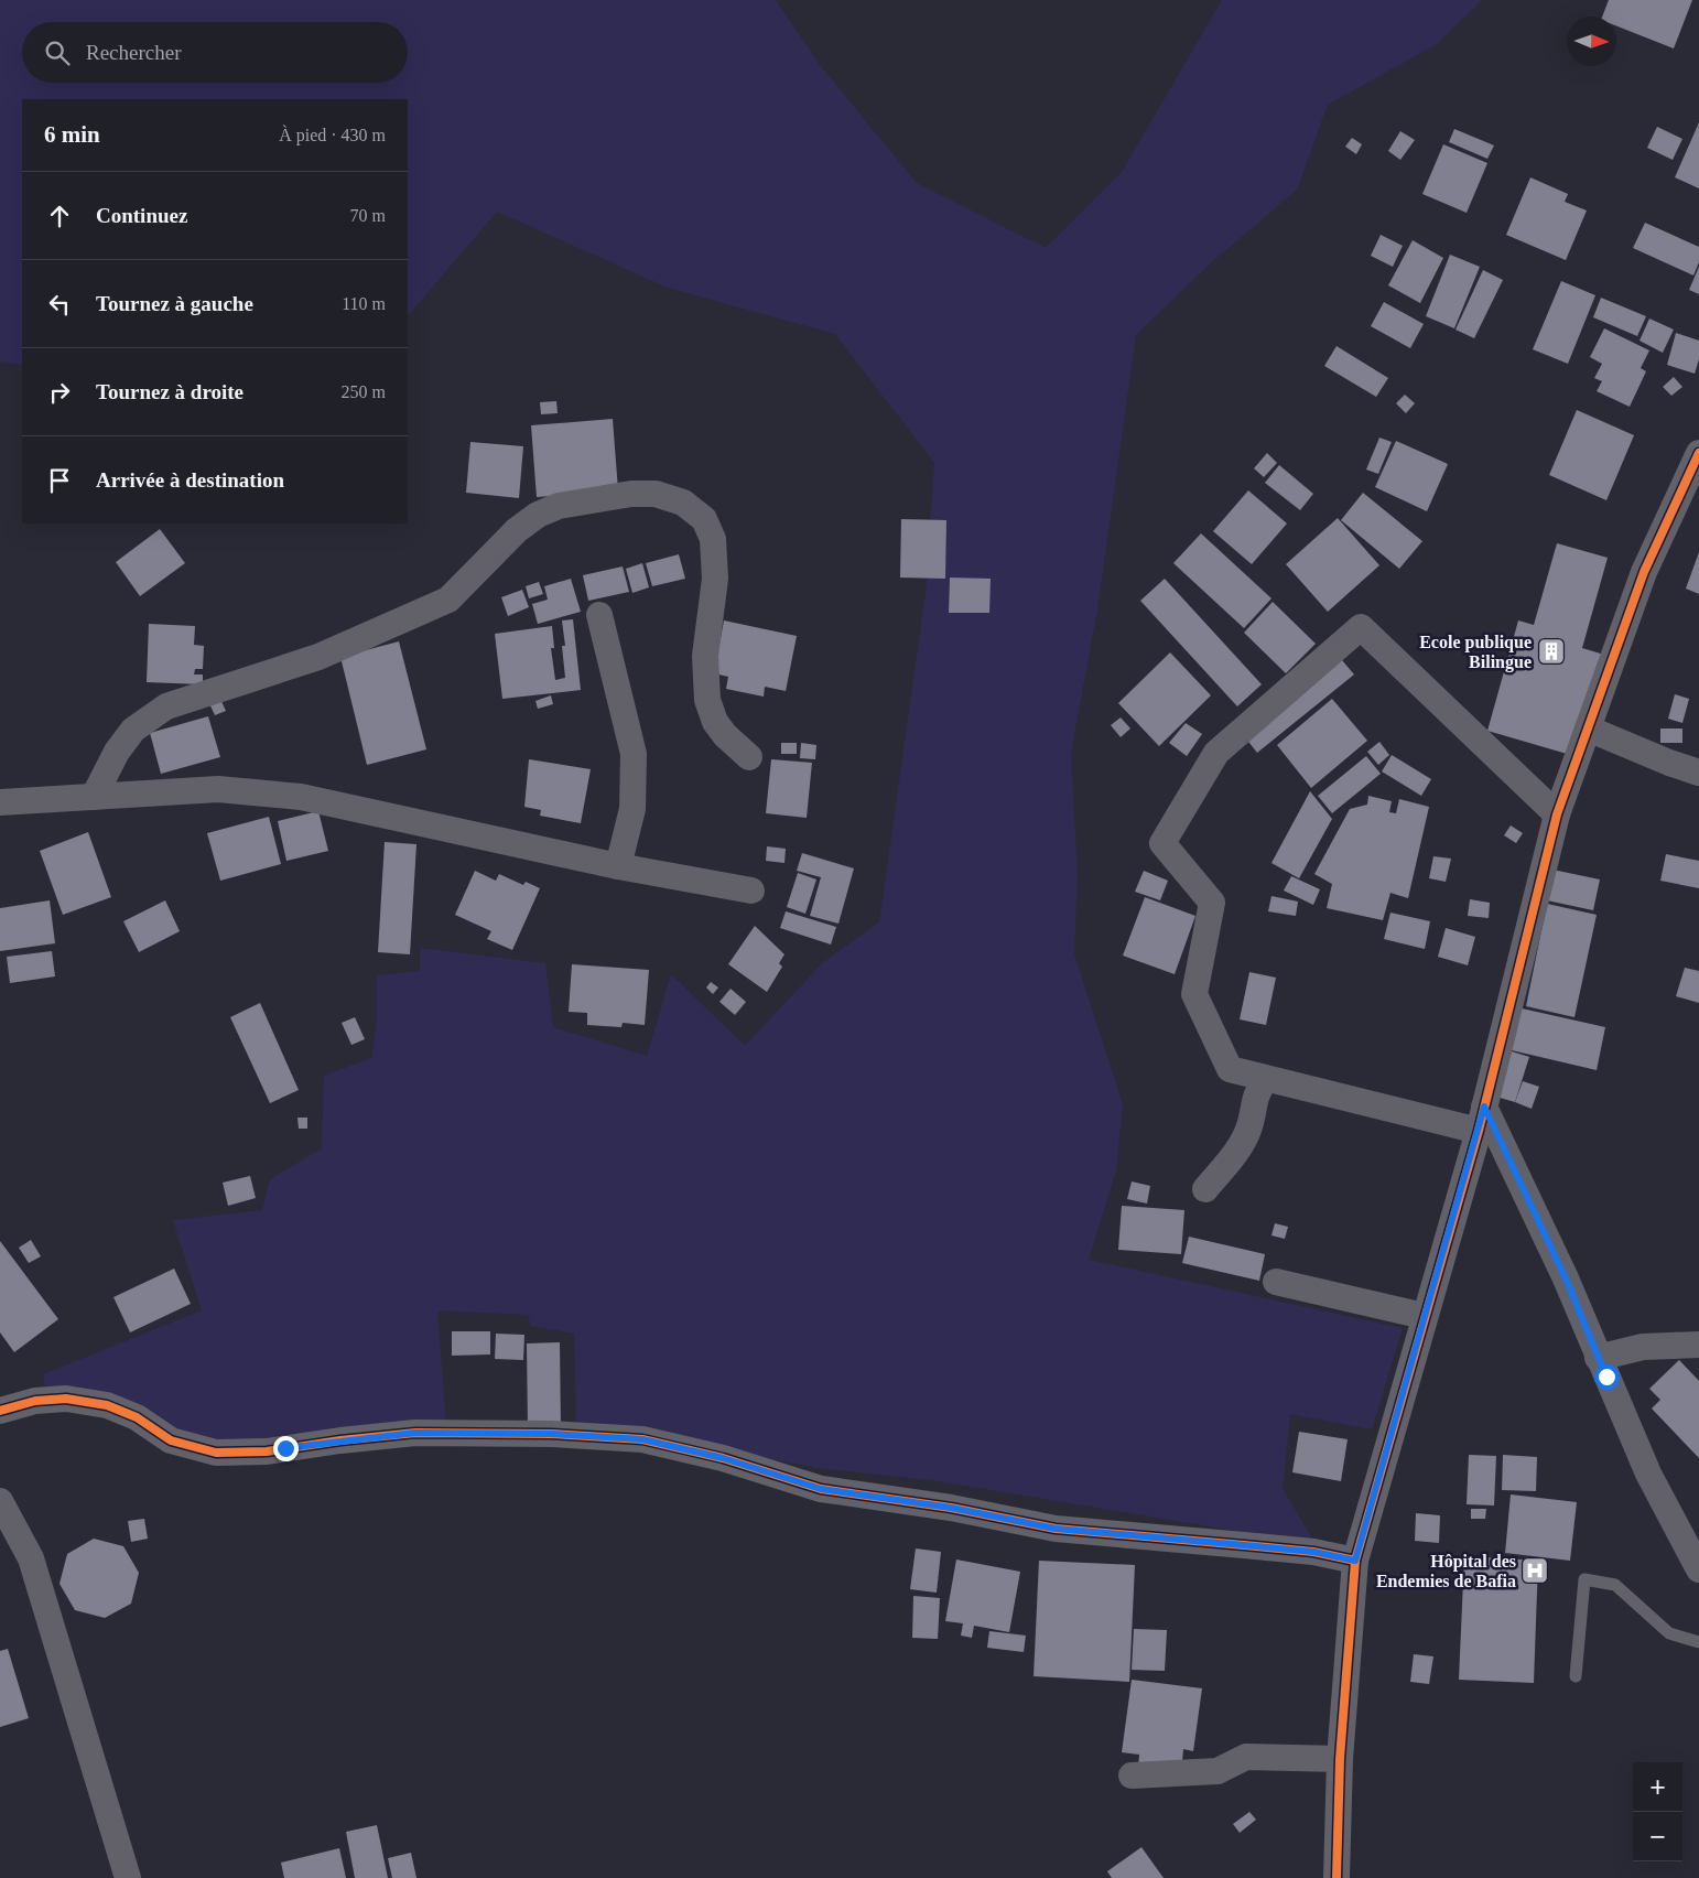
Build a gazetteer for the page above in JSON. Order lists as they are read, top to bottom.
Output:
{
  "places": {
    "building": ["Ecole publique Bilingue"],
    "hospital": ["Hôpital des Endemies de Bafia"]
  },
  "north": "right",
  "page": {
    "search": "Rechercher",
    "heading": ["6 min", "À pied · 430 m"],
    "list": [
      ["Continuez", "70 m"],
      ["Tournez à gauche", "110 m"],
      ["Tournez à droite", "250 m"],
      "Arrivée à destination"
    ],
    "map_buttons": ["+", "−"]
  }
}
